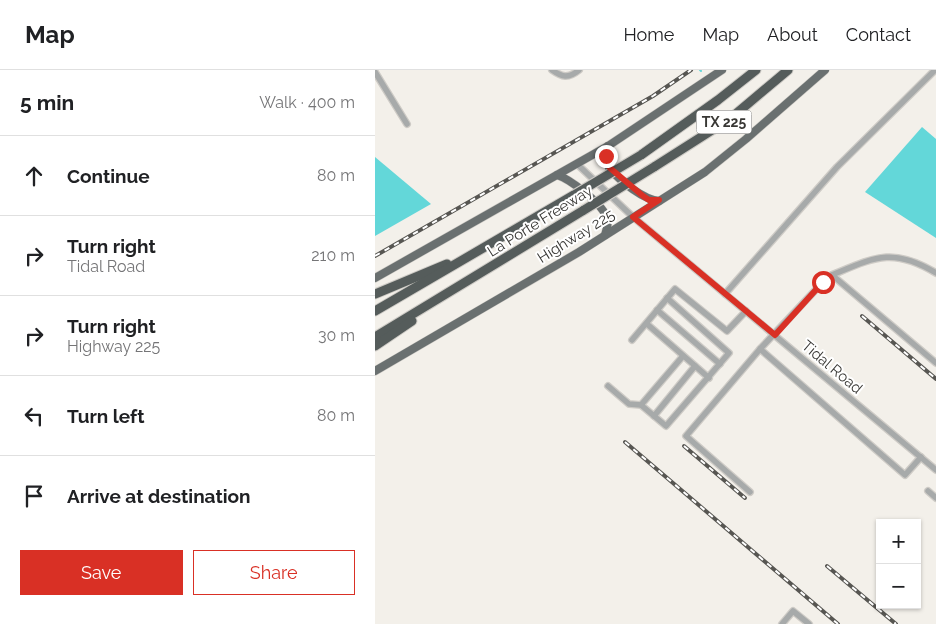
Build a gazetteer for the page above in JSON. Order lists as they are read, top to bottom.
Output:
{
  "streets": {
    "highway": ["TX 225", "La Porte Freeway"],
    "main road": ["Highway 225"],
    "street": ["Tidal Road"]
  },
  "crossings": [
    ["La Porte Freeway", "Tidal Road"],
    ["Highway 225", "Tidal Road"]
  ],
  "page": {
    "header": "Map",
    "nav": [
      "Home",
      "Map",
      "About",
      "Contact"
    ],
    "heading": ["5 min", "Walk · 400 m"],
    "list": [
      ["Continue", "80 m"],
      ["Turn right", "Tidal Road", "210 m"],
      ["Turn right", "Highway 225", "30 m"],
      ["Turn left", "80 m"],
      "Arrive at destination"
    ],
    "map_buttons": ["+", "−"],
    "buttons": ["Save", "Share"]
  }
}
